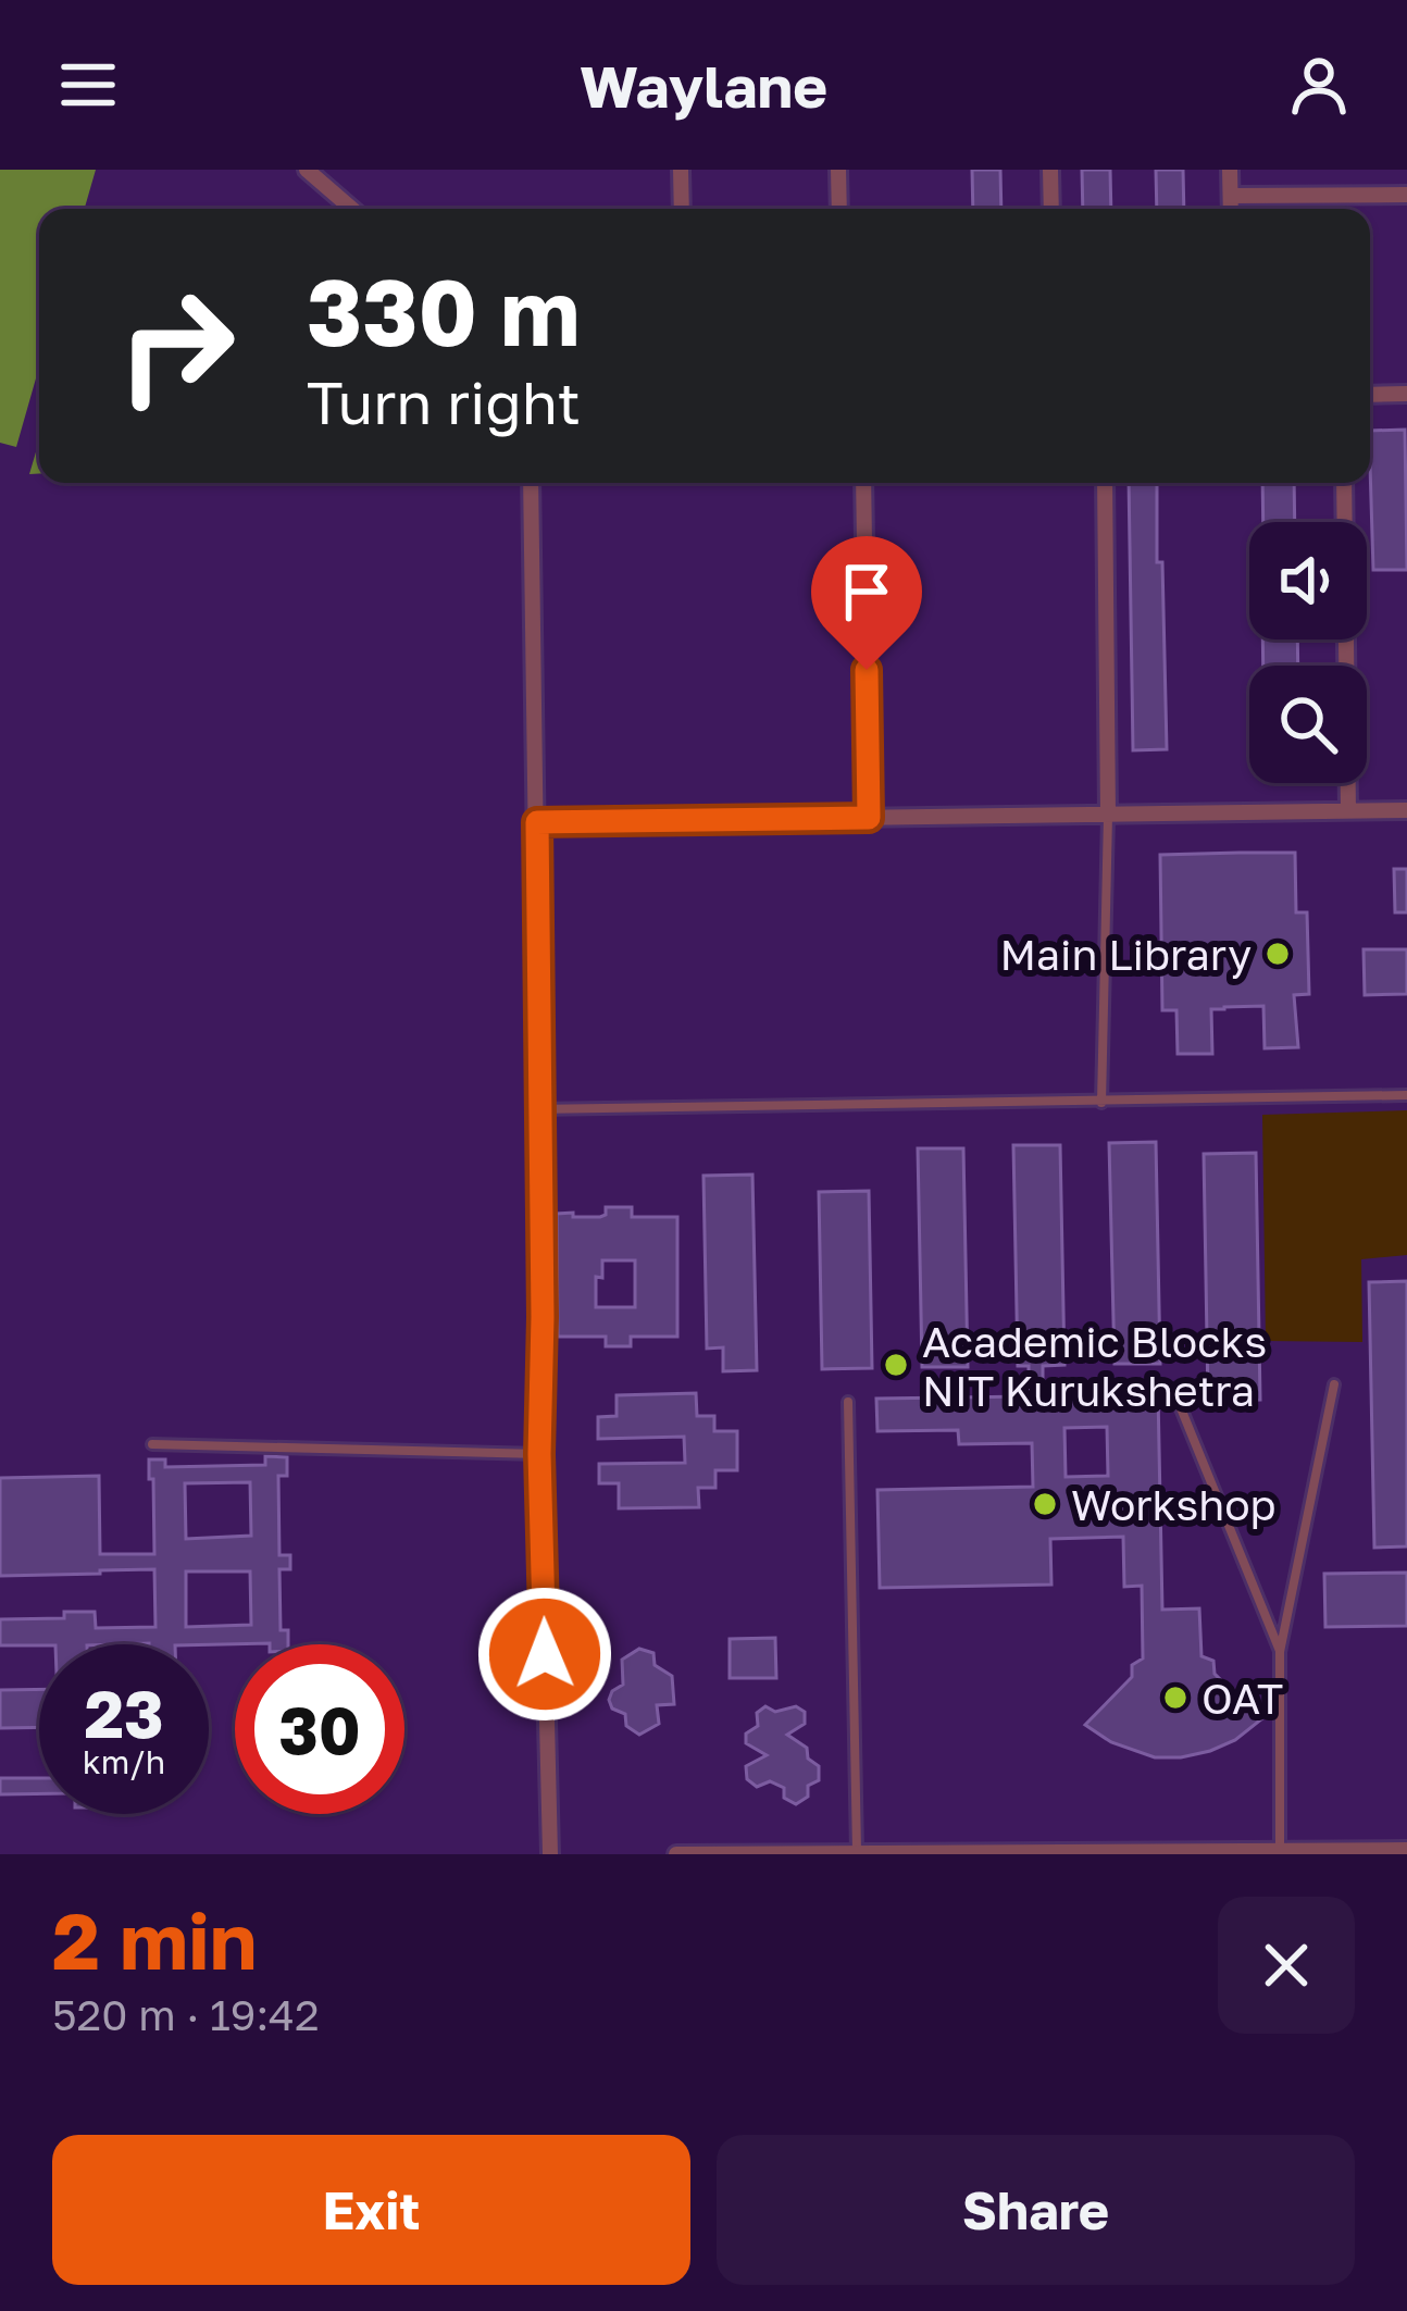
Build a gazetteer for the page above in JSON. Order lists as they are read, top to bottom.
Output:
{
  "places": [
    "Main Library",
    "Academic Blocks NIT Kurukshetra",
    "Workshop",
    "OAT"
  ],
  "page": {
    "header": "Waylane",
    "turn": ["330 m", "Turn right"],
    "speed": "23 km/h",
    "limit": "30",
    "heading": ["2 min", "520 m · 19:42"],
    "buttons": ["Exit", "Share"]
  }
}
